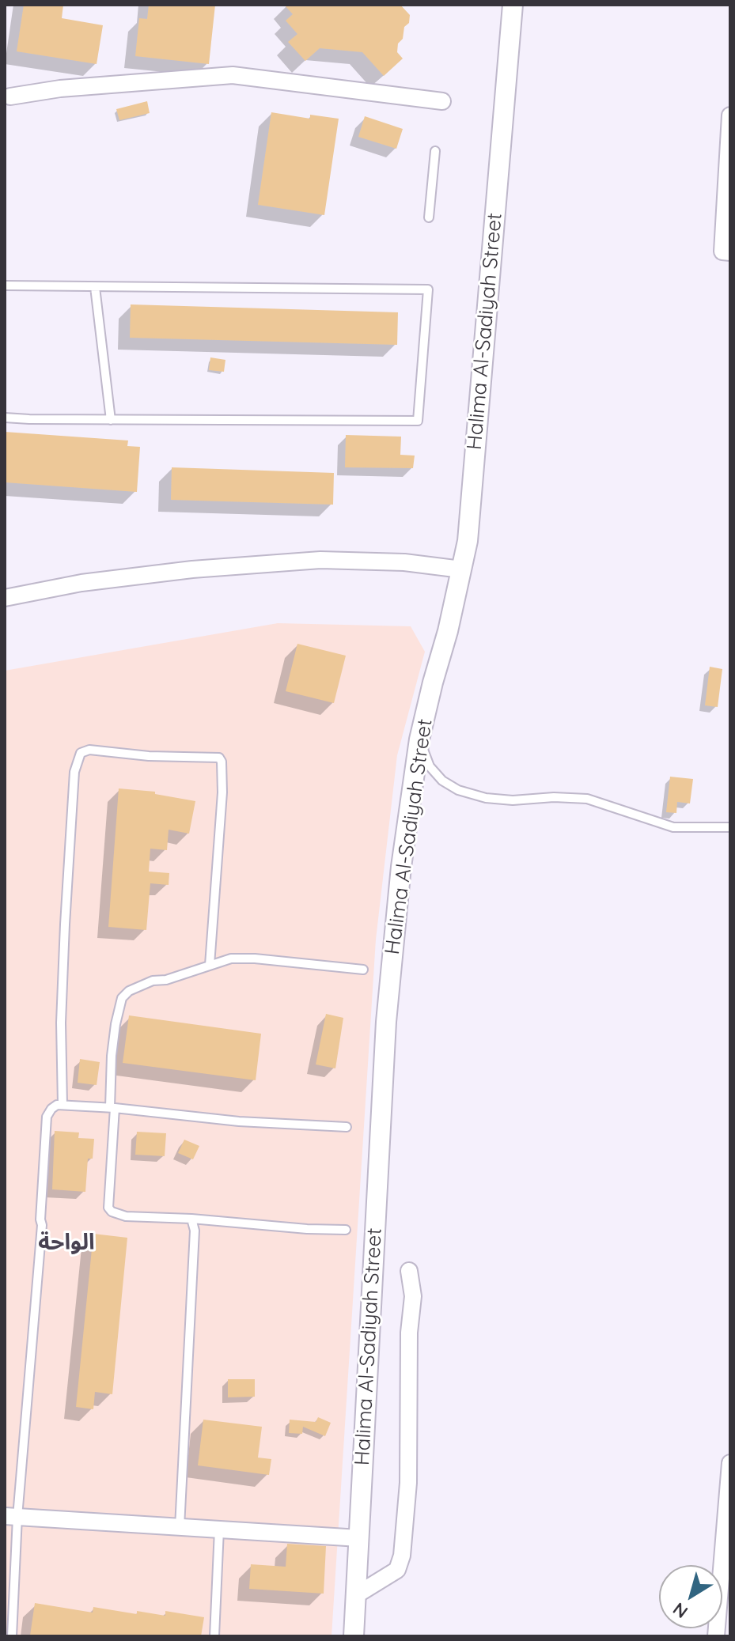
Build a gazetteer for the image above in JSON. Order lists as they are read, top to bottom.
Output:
{
  "streets": {
    "street": ["Halima Al-Sadiyah Street"]
  },
  "districts": ["الواحة"],
  "north": "bottom left"
}
